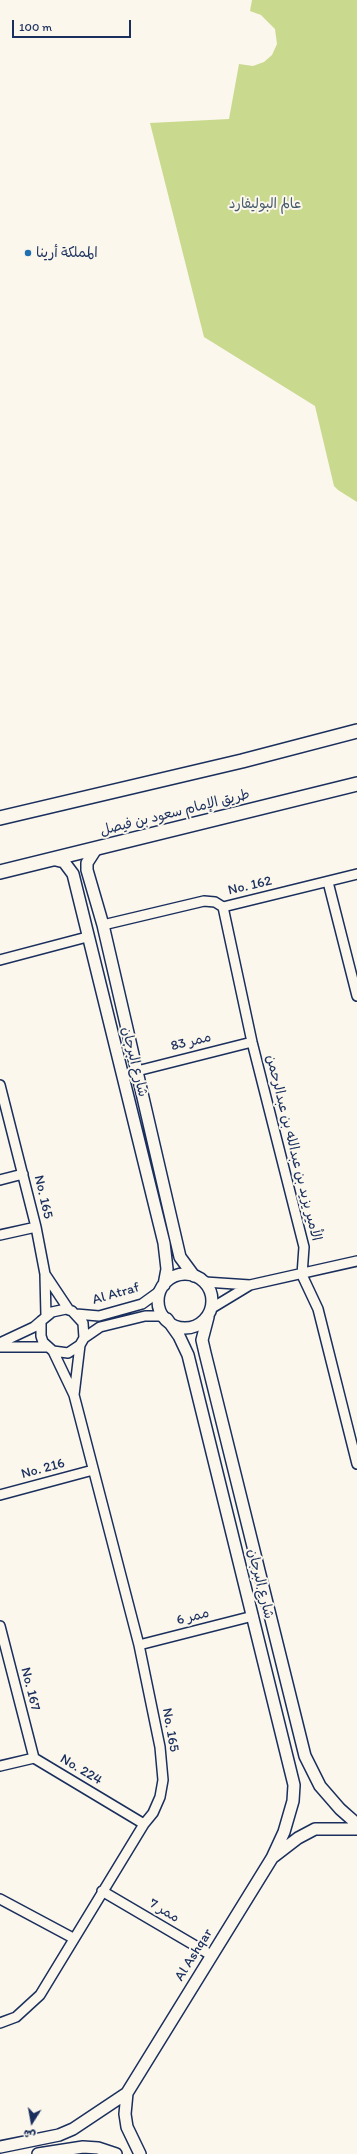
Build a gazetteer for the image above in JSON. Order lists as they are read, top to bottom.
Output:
{
  "streets": {
    "main road": ["طريق الإمام سعود بن فيصل"],
    "street": [
      "No. 162",
      "ممر 83",
      "شارع البرجان",
      "الأمير يزيد بن عبدالله بن عبدالرحمن",
      "No. 165",
      "Al Atraf",
      "No. 216",
      "ممر 6",
      "No. 167",
      "No. 224",
      "ممر 7",
      "Al Ashqar"
    ]
  },
  "crossings": [
    ["طريق الإمام سعود بن فيصل", "شارع البرجان"],
    ["No. 162", "شارع البرجان"],
    ["No. 162", "الأمير يزيد بن عبدالله بن عبدالرحمن"],
    ["ممر 83", "شارع البرجان"],
    ["ممر 83", "الأمير يزيد بن عبدالله بن عبدالرحمن"],
    ["شارع البرجان", "Al Atraf"],
    ["شارع البرجان", "ممر 6"],
    ["شارع البرجان", "Al Ashqar"],
    ["No. 165", "Al Atraf"],
    ["No. 165", "No. 216"],
    ["No. 165", "ممر 6"],
    ["No. 165", "No. 224"],
    ["No. 165", "ممر 7"],
    ["No. 167", "No. 224"],
    ["ممر 7", "Al Ashqar"]
  ],
  "parks": ["عالم البوليفارد"],
  "places": ["المملكة أرينا"],
  "scale_bar": "100 m",
  "north": "bottom"
}
